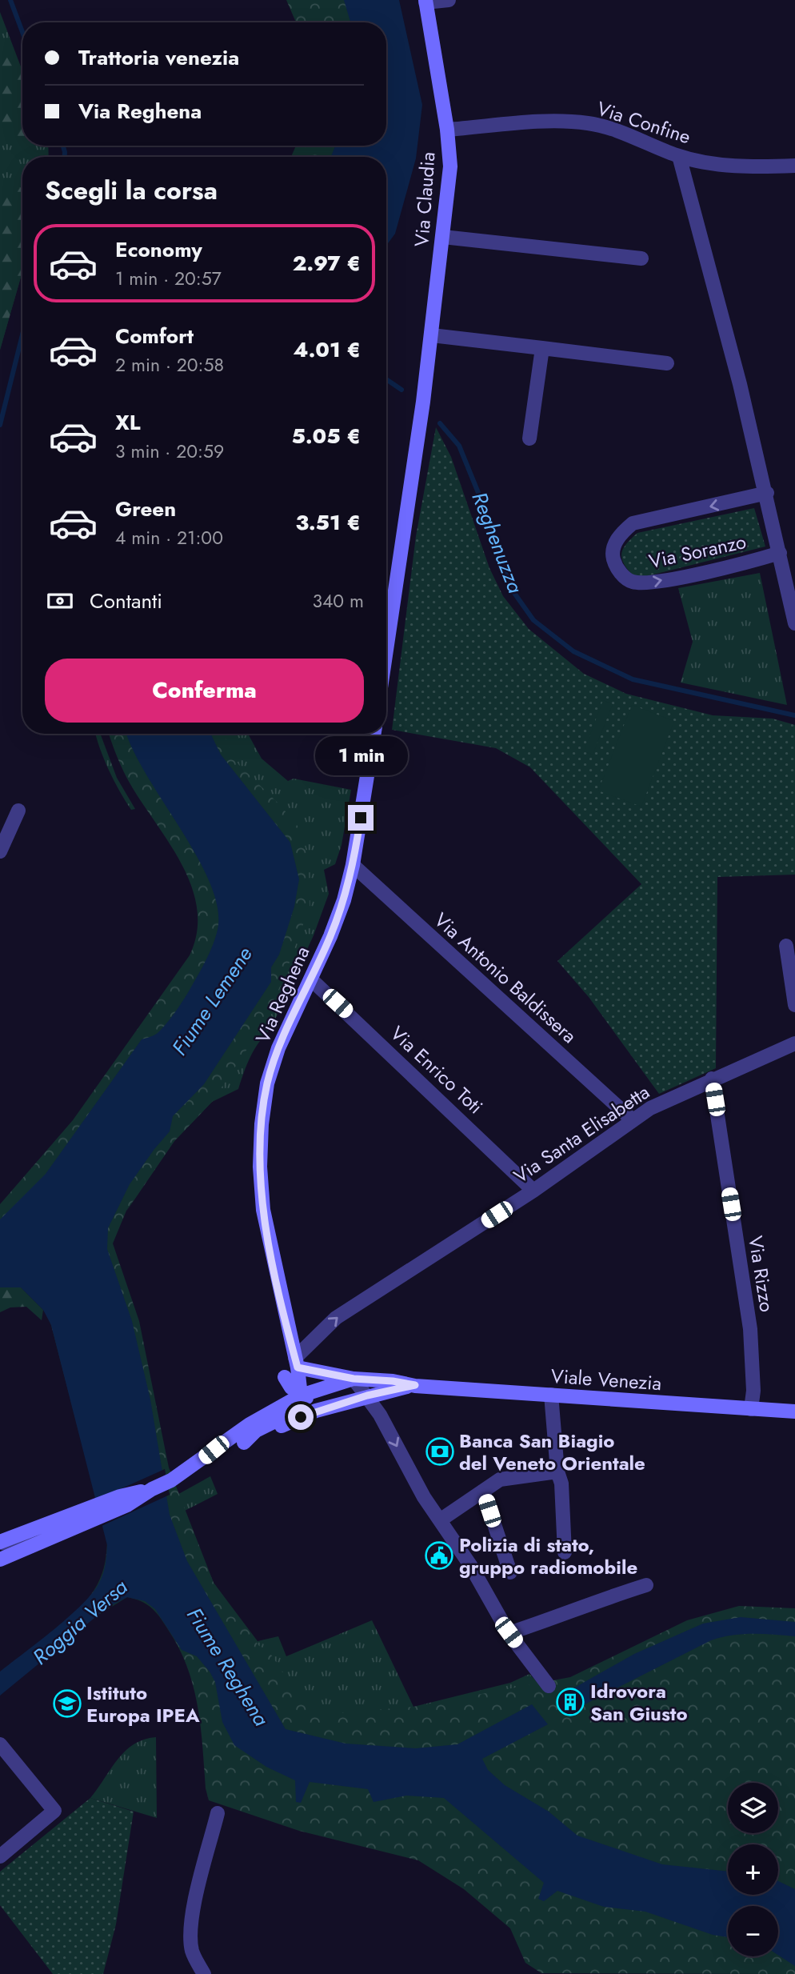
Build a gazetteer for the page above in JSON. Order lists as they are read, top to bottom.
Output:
{
  "streets": {
    "street": [
      "Via Confine",
      "Via Claudia",
      "Via Soranzo",
      "Via Antonio Baldissera",
      "Via Reghena",
      "Via Enrico Toti",
      "Via Santa Elisabetta",
      "Via Rizzo",
      "Viale Venezia"
    ]
  },
  "crossings": [
    ["Via Confine", "Via Claudia"],
    ["Via Antonio Baldissera", "Via Reghena"],
    ["Via Antonio Baldissera", "Via Santa Elisabetta"],
    ["Via Reghena", "Via Enrico Toti"],
    ["Via Reghena", "Via Santa Elisabetta"],
    ["Via Reghena", "Viale Venezia"],
    ["Via Enrico Toti", "Via Santa Elisabetta"],
    ["Via Santa Elisabetta", "Via Rizzo"],
    ["Via Santa Elisabetta", "Viale Venezia"],
    ["Via Rizzo", "Viale Venezia"]
  ],
  "one_way": ["Via Santa Elisabetta"],
  "water": [
    "Reghenuzza",
    "Fiume Lemene",
    "Roggia Versa",
    "Fiume Reghena"
  ],
  "places": {
    "bank": ["Banca San Biagio del Veneto Orientale"],
    "public building": ["Polizia di stato, gruppo radiomobile"],
    "building": ["Idrovora San Giusto"],
    "school or university": ["Istituto Europa IPEA"]
  },
  "page": {
    "banner": ["Trattoria venezia", "Via Reghena"],
    "heading": "Scegli la corsa",
    "list": [
      {
        "name": "Economy",
        "note": "1 min · 20:57",
        "value": "2.97 €"
      },
      {
        "name": "Comfort",
        "note": "2 min · 20:58",
        "value": "4.01 €"
      },
      {
        "name": "XL",
        "note": "3 min · 20:59",
        "value": "5.05 €"
      },
      {
        "name": "Green",
        "note": "4 min · 21:00",
        "value": "3.51 €"
      }
    ],
    "pay": ["Contanti", "340 m"],
    "buttons": "Conferma",
    "bubble": "1 min",
    "map_buttons": ["+", "−"]
  }
}
